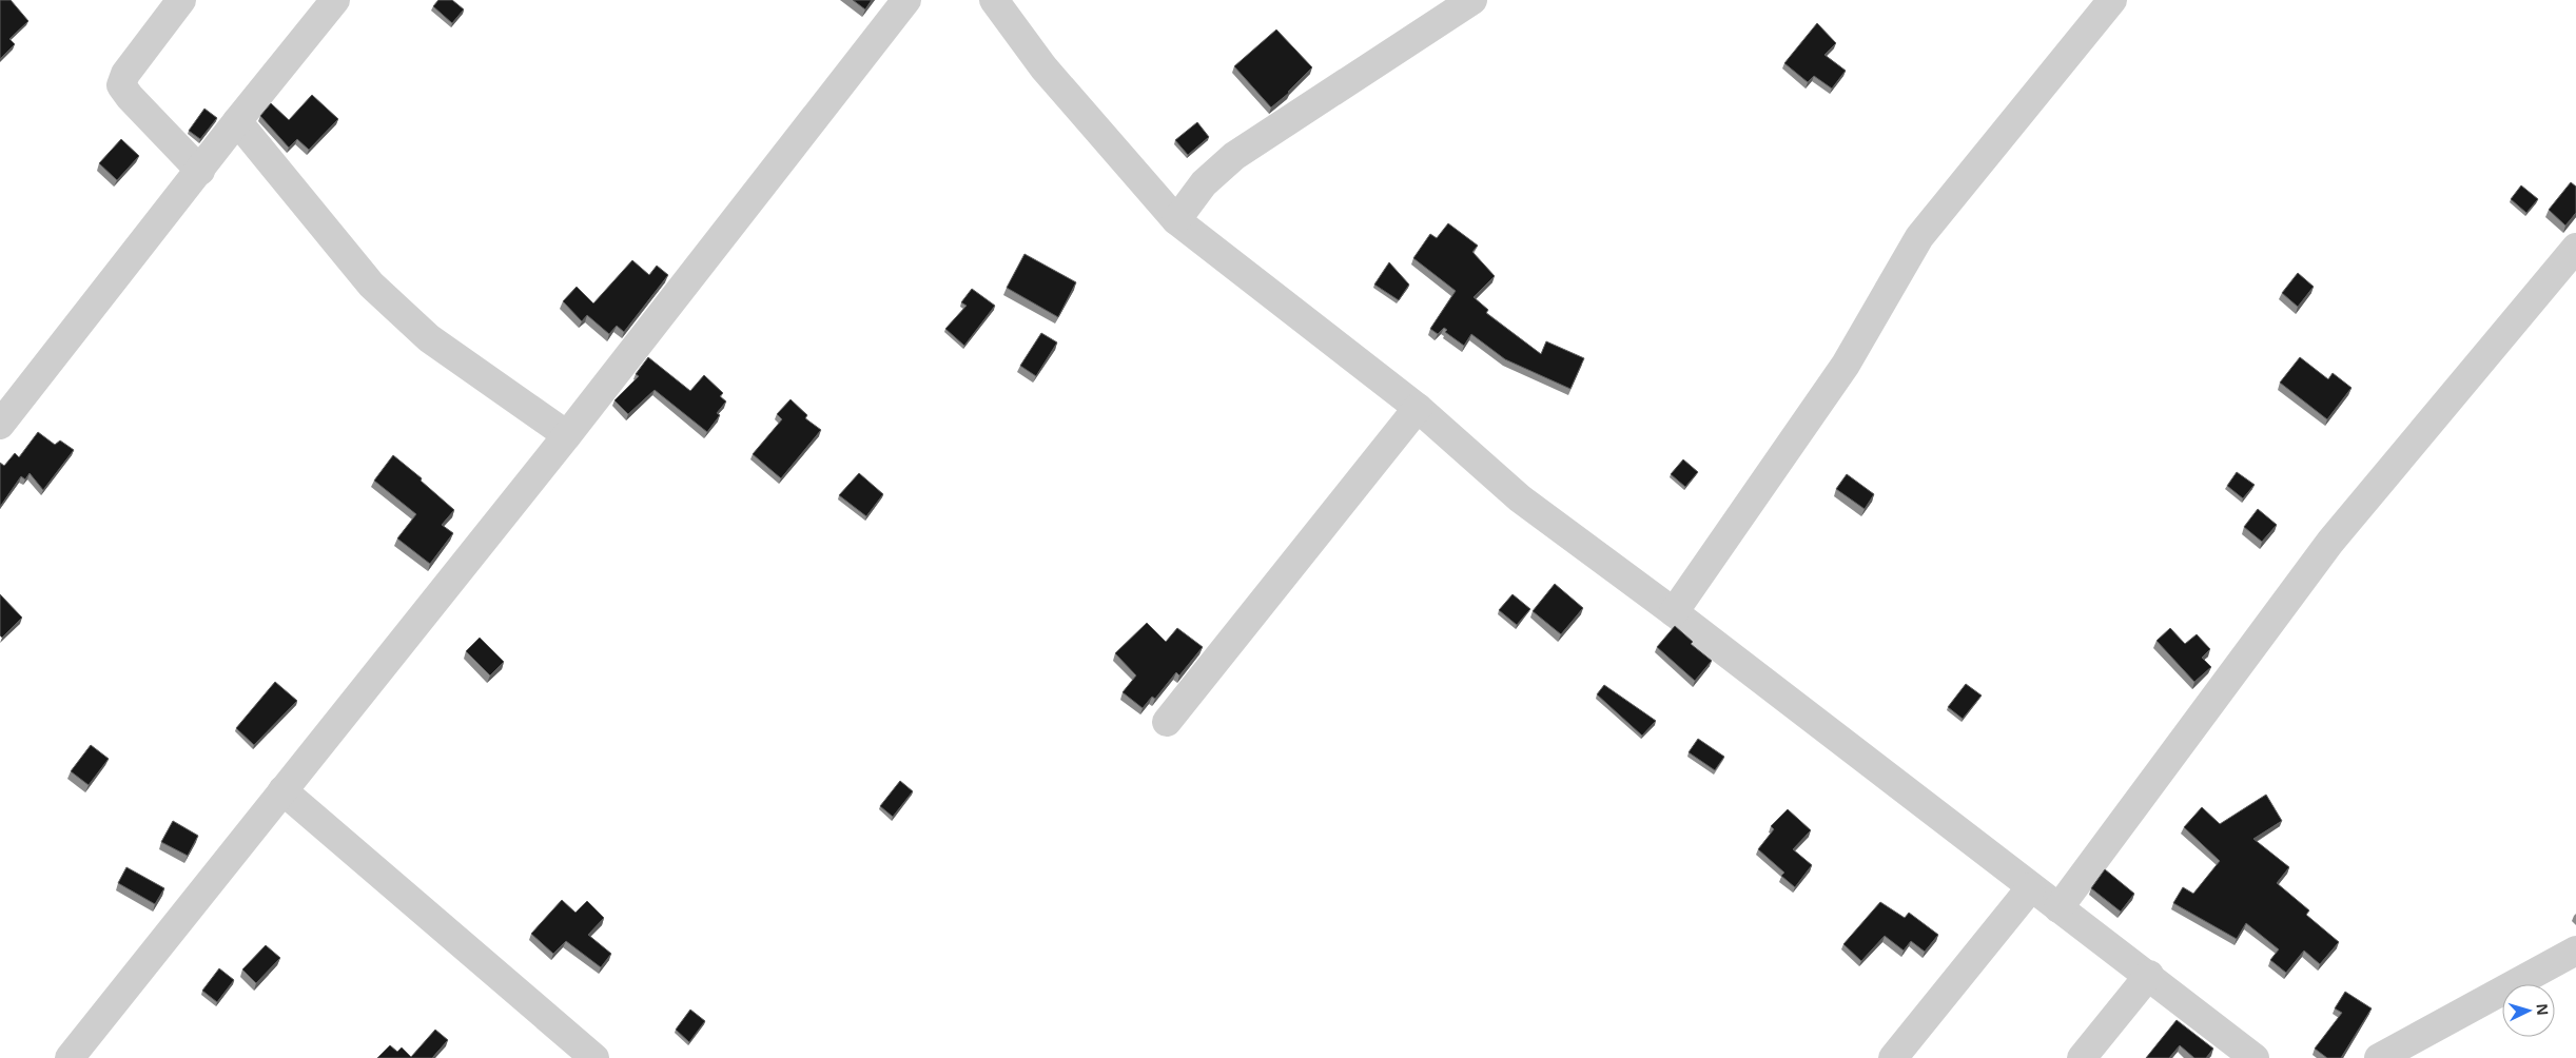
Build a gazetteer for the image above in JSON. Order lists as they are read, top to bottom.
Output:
{
  "north": "right"
}
